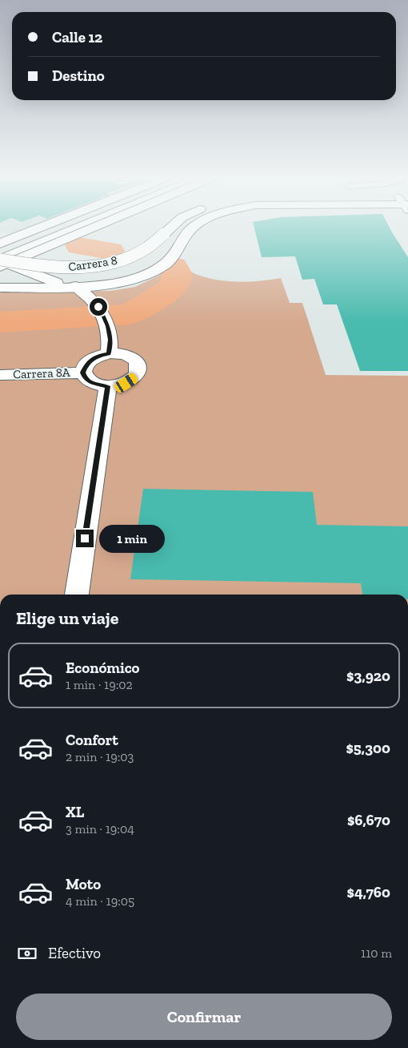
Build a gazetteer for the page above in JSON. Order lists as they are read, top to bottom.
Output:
{
  "streets": {
    "main road": ["Carrera 8", "Carrera 8A"]
  },
  "page": {
    "banner": ["Calle 12", "Destino"],
    "bubble": "1 min",
    "heading": "Elige un viaje",
    "list": [
      {
        "name": "Económico",
        "note": "1 min · 19:02",
        "value": "$3,920"
      },
      {
        "name": "Confort",
        "note": "2 min · 19:03",
        "value": "$5,300"
      },
      {
        "name": "XL",
        "note": "3 min · 19:04",
        "value": "$6,670"
      },
      {
        "name": "Moto",
        "note": "4 min · 19:05",
        "value": "$4,760"
      }
    ],
    "pay": ["Efectivo", "110 m"],
    "buttons": "Confirmar"
  }
}
